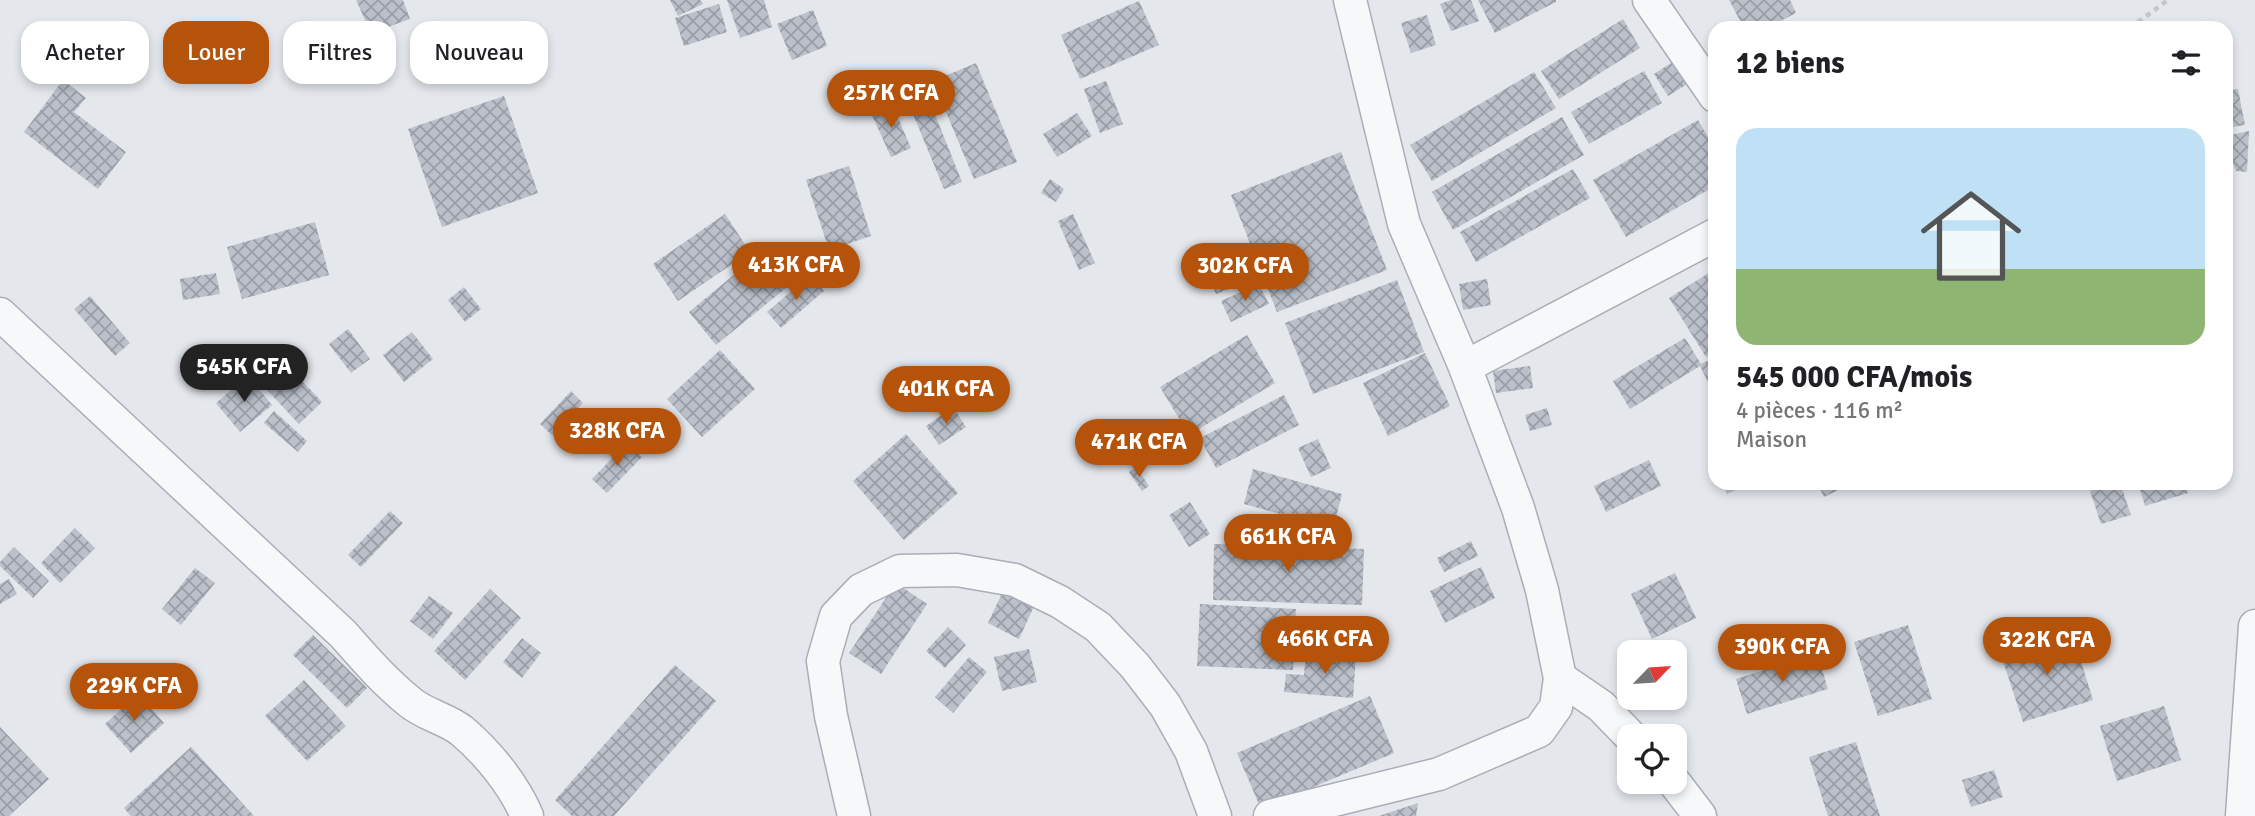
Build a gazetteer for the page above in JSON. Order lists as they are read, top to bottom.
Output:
{
  "north": "top right",
  "page": {
    "chip": [
      "Acheter",
      "Louer",
      "Filtres",
      "Nouveau"
    ],
    "heading": "12 biens",
    "price": [
      "257K CFA",
      "413K CFA",
      "302K CFA",
      "545K CFA",
      "401K CFA",
      "328K CFA",
      "471K CFA",
      "661K CFA",
      "466K CFA",
      "322K CFA",
      "390K CFA",
      "229K CFA"
    ],
    "list": [
      {
        "name": "545 000 CFA/mois",
        "note": "4 pièces · 116 m² · Maison"
      }
    ]
  }
}
